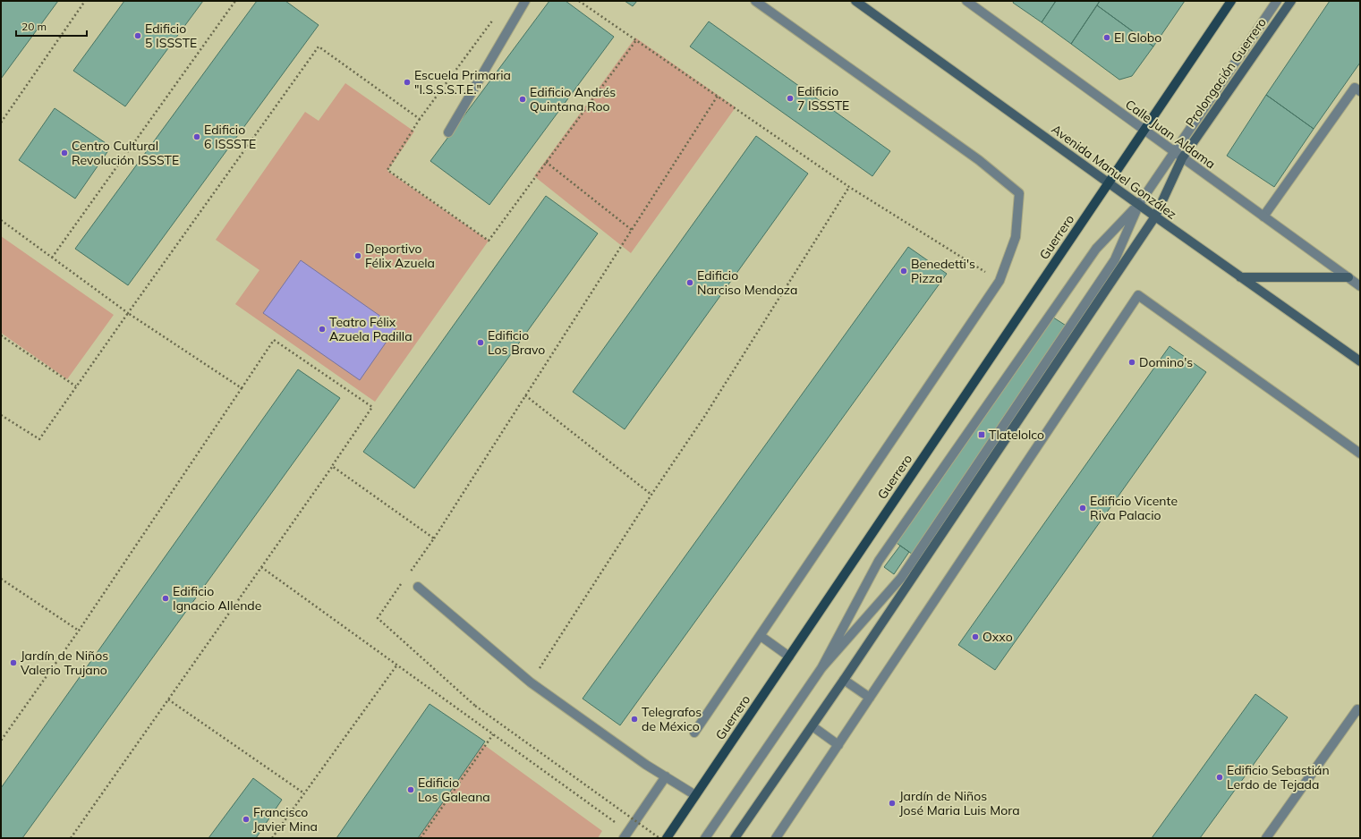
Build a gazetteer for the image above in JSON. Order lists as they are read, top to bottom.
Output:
{
  "streets": {
    "main road": ["Prolongación Guerrero", "Avenida Manuel González", "Guerrero"],
    "street": ["Calle Juan Aldama"]
  },
  "crossings": [
    ["Prolongación Guerrero", "Calle Juan Aldama"],
    ["Calle Juan Aldama", "Guerrero"],
    ["Avenida Manuel González", "Guerrero"]
  ],
  "places": {
    "other": [
      "Edificio 5 ISSSTE",
      "El Globo",
      "Escuela Primaria \"I.S.S.S.T.E.\"",
      "Edificio 7 ISSSTE",
      "Edificio Andrés Quintana Roo",
      "Edificio 6 ISSSTE",
      "Centro Cultural Revolución ISSSTE",
      "Deportivo Félix Azuela",
      "Benedetti's Pizza",
      "Edificio Narciso Mendoza",
      "Teatro Félix Azuela Padilla",
      "Edificio Los Bravo",
      "Domino's",
      "Edificio Vicente Riva Palacio",
      "Edificio Ignacio Allende",
      "Oxxo",
      "Jardín de Niños Valerio Trujano",
      "Telegrafos de México",
      "Edificio Sebastián Lerdo de Tejada",
      "Edificio Los Galeana",
      "Jardín de Niños José Maria Luis Mora",
      "Francisco Javier Mina"
    ],
    "transit": ["Tlatelolco"]
  },
  "scale_bar": "20 m"
}
